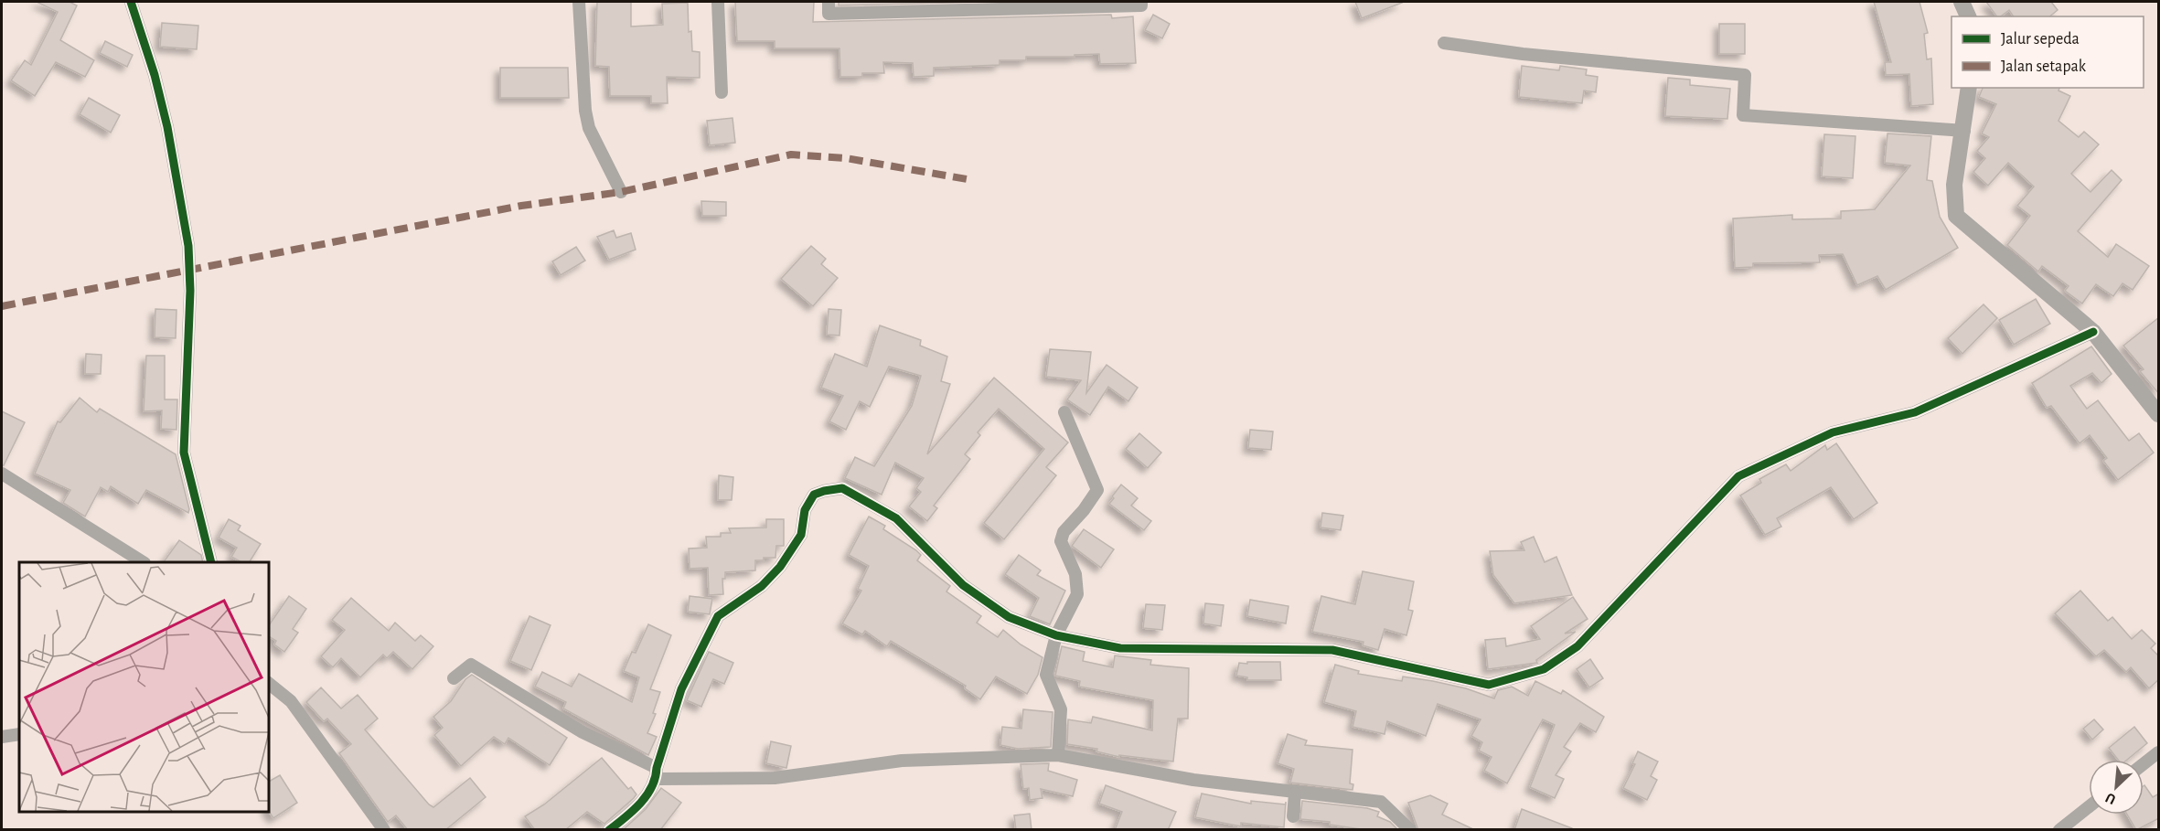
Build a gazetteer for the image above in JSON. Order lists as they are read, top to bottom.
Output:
{
  "legend": ["Jalur sepeda", "Jalan setapak"],
  "north": "bottom left"
}
